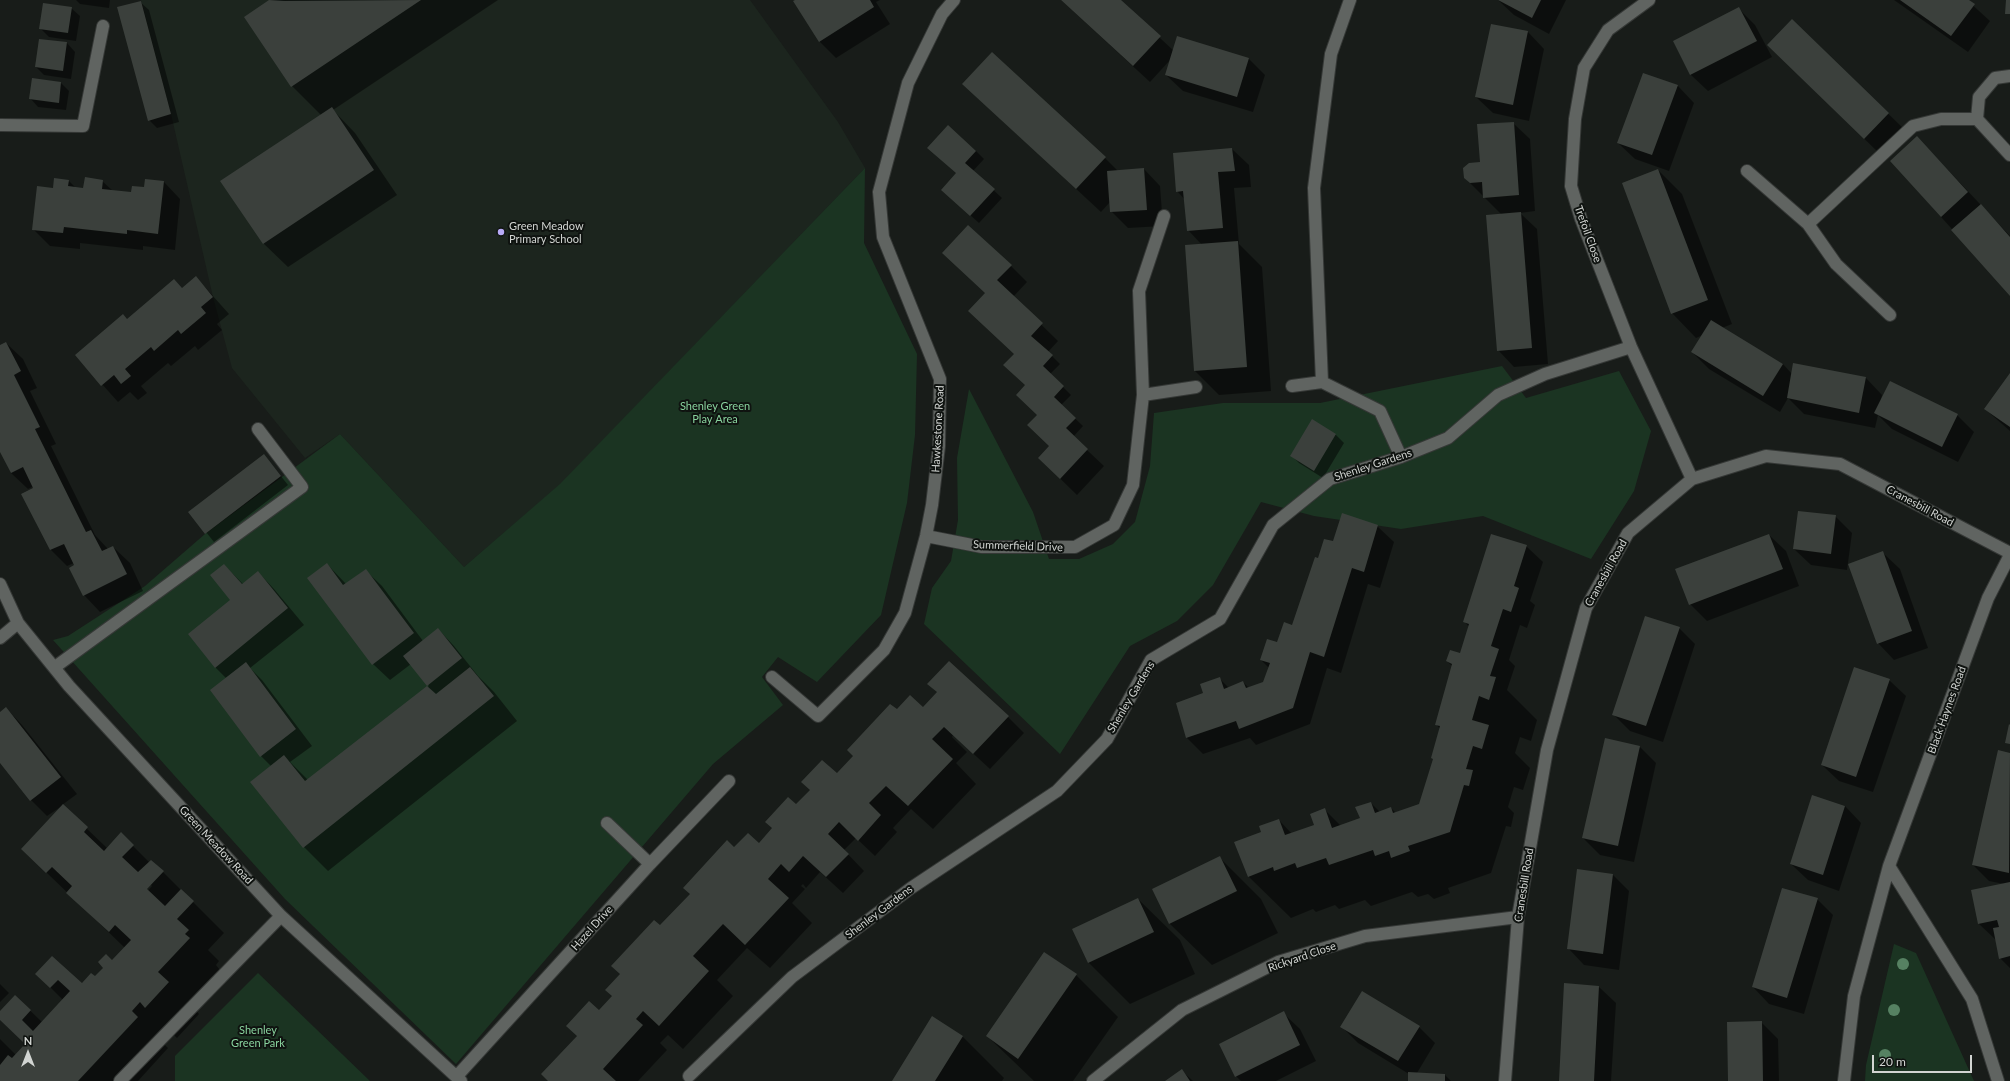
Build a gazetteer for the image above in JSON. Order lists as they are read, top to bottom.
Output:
{
  "streets": {
    "street": [
      "Trefoil Close",
      "Hawkestone Road",
      "Shenley Gardens",
      "Cranesbill Road",
      "Summerfield Drive",
      "Black Haynes Road",
      "Green Meadow Road",
      "Hazel Drive",
      "Rickyard Close"
    ]
  },
  "crossings": [
    ["Trefoil Close", "Shenley Gardens"],
    ["Trefoil Close", "Cranesbill Road"],
    ["Hawkestone Road", "Summerfield Drive"],
    ["Cranesbill Road", "Black Haynes Road"],
    ["Cranesbill Road", "Rickyard Close"],
    ["Green Meadow Road", "Hazel Drive"]
  ],
  "parks": ["Shenley Green Play Area", "Shenley Green Park"],
  "places": ["Green Meadow Primary School"],
  "scale_bar": "20 m",
  "north": "top"
}
